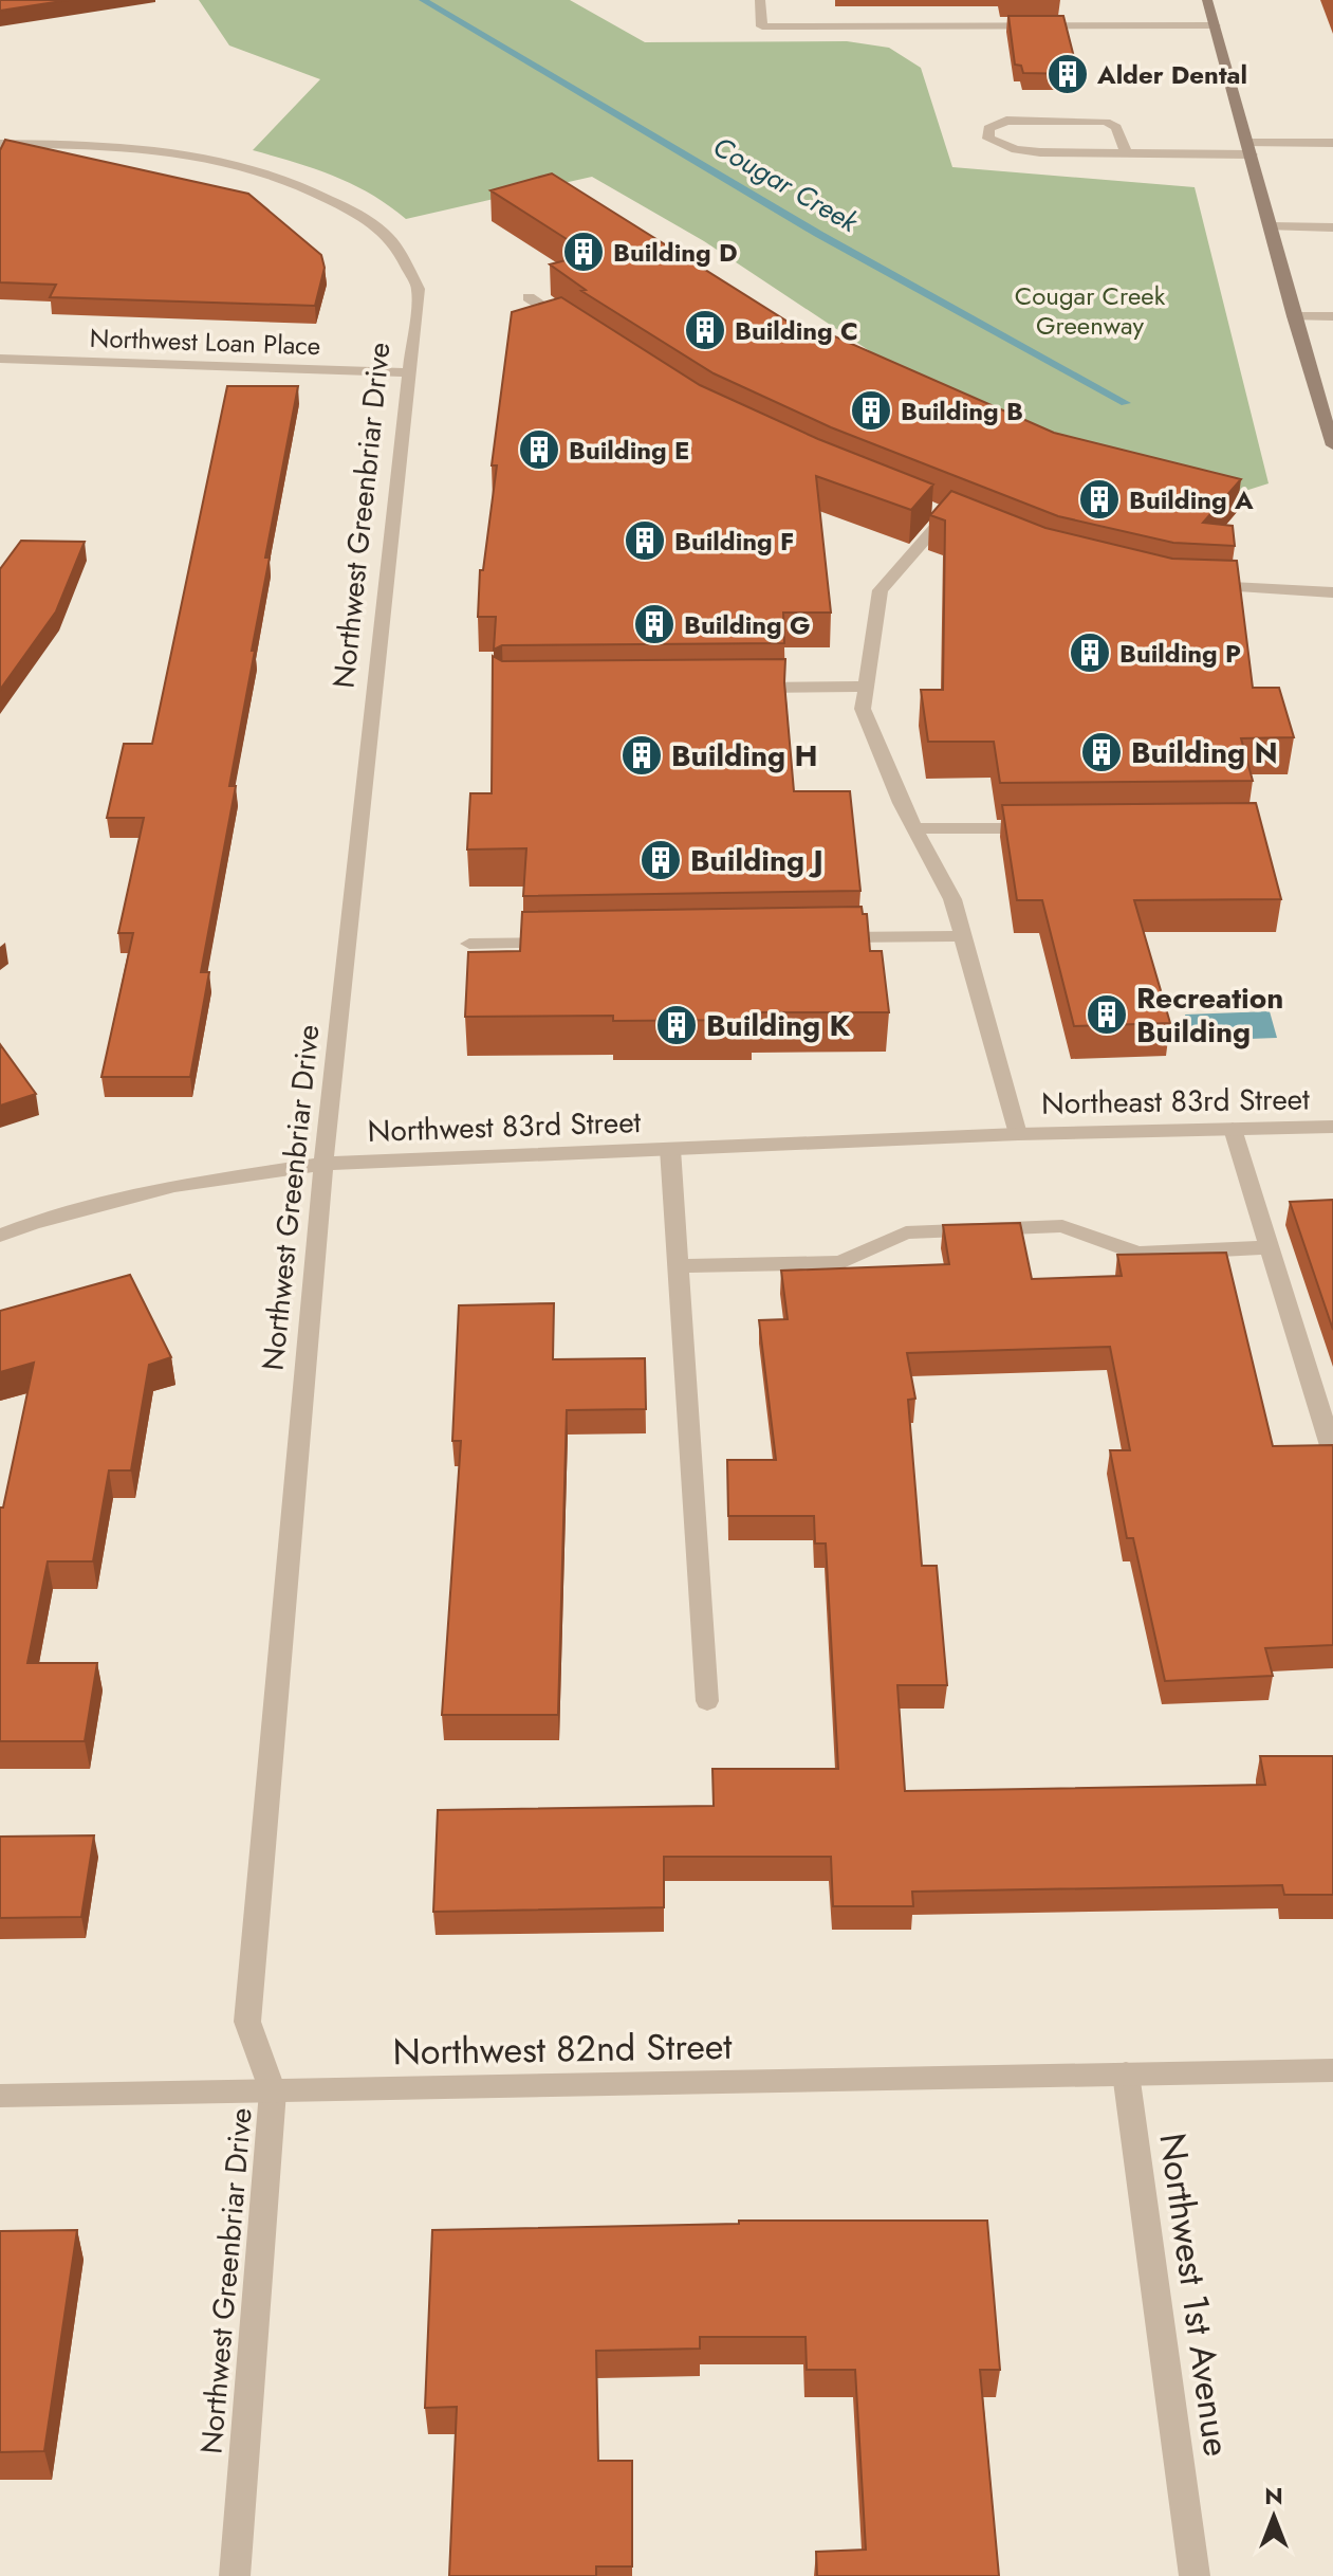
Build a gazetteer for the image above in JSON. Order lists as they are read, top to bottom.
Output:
{
  "streets": {
    "street": [
      "Northwest Loan Place",
      "Northwest Greenbriar Drive",
      "Northeast 83rd Street",
      "Northwest 83rd Street",
      "Northwest 82nd Street",
      "Northwest 1st Avenue"
    ]
  },
  "crossings": [
    ["Northwest Loan Place", "Northwest Greenbriar Drive"],
    ["Northwest Greenbriar Drive", "Northwest 83rd Street"],
    ["Northwest Greenbriar Drive", "Northwest 82nd Street"],
    ["Northeast 83rd Street", "Northwest 83rd Street"],
    ["Northwest 82nd Street", "Northwest 1st Avenue"]
  ],
  "water": ["Cougar Creek"],
  "parks": ["Cougar Creek Greenway"],
  "places": {
    "building": [
      "Alder Dental",
      "Building D",
      "Building C",
      "Building B",
      "Building E",
      "Building A",
      "Building F",
      "Building G",
      "Building P",
      "Building N",
      "Building H",
      "Building J",
      "Recreation Building",
      "Building K"
    ]
  },
  "north": "top"
}
